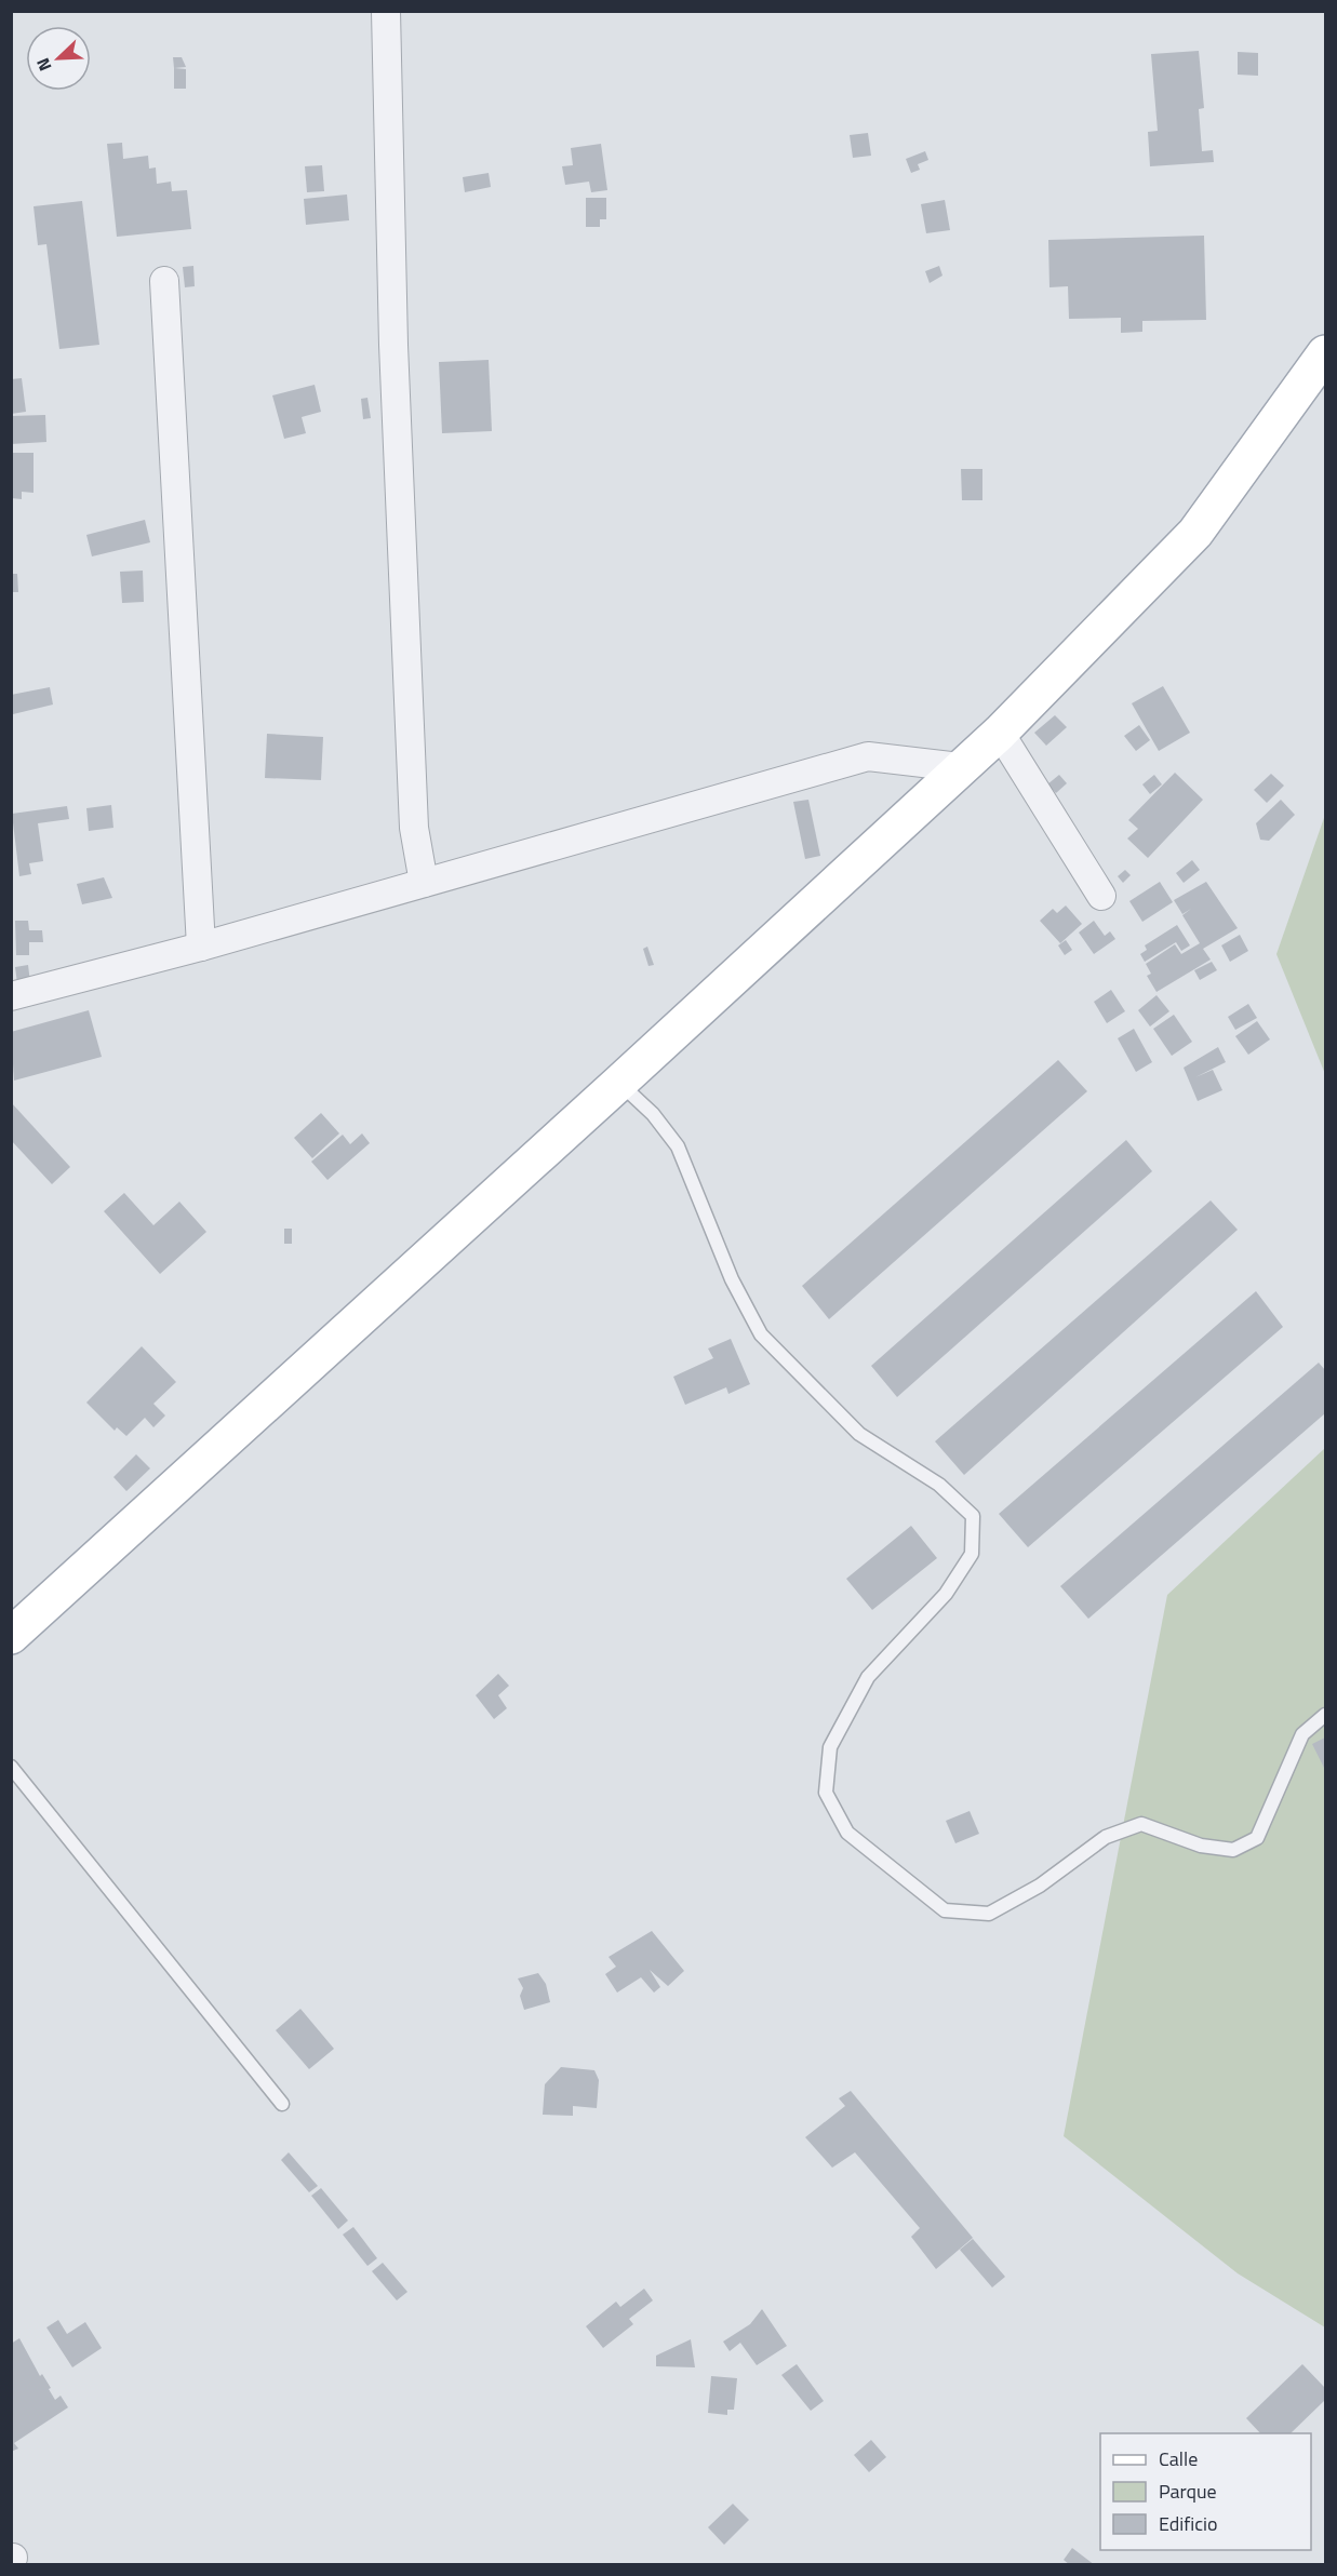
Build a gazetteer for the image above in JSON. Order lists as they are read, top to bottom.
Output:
{
  "legend": ["Calle", "Parque", "Edificio"],
  "north": "bottom left"
}
